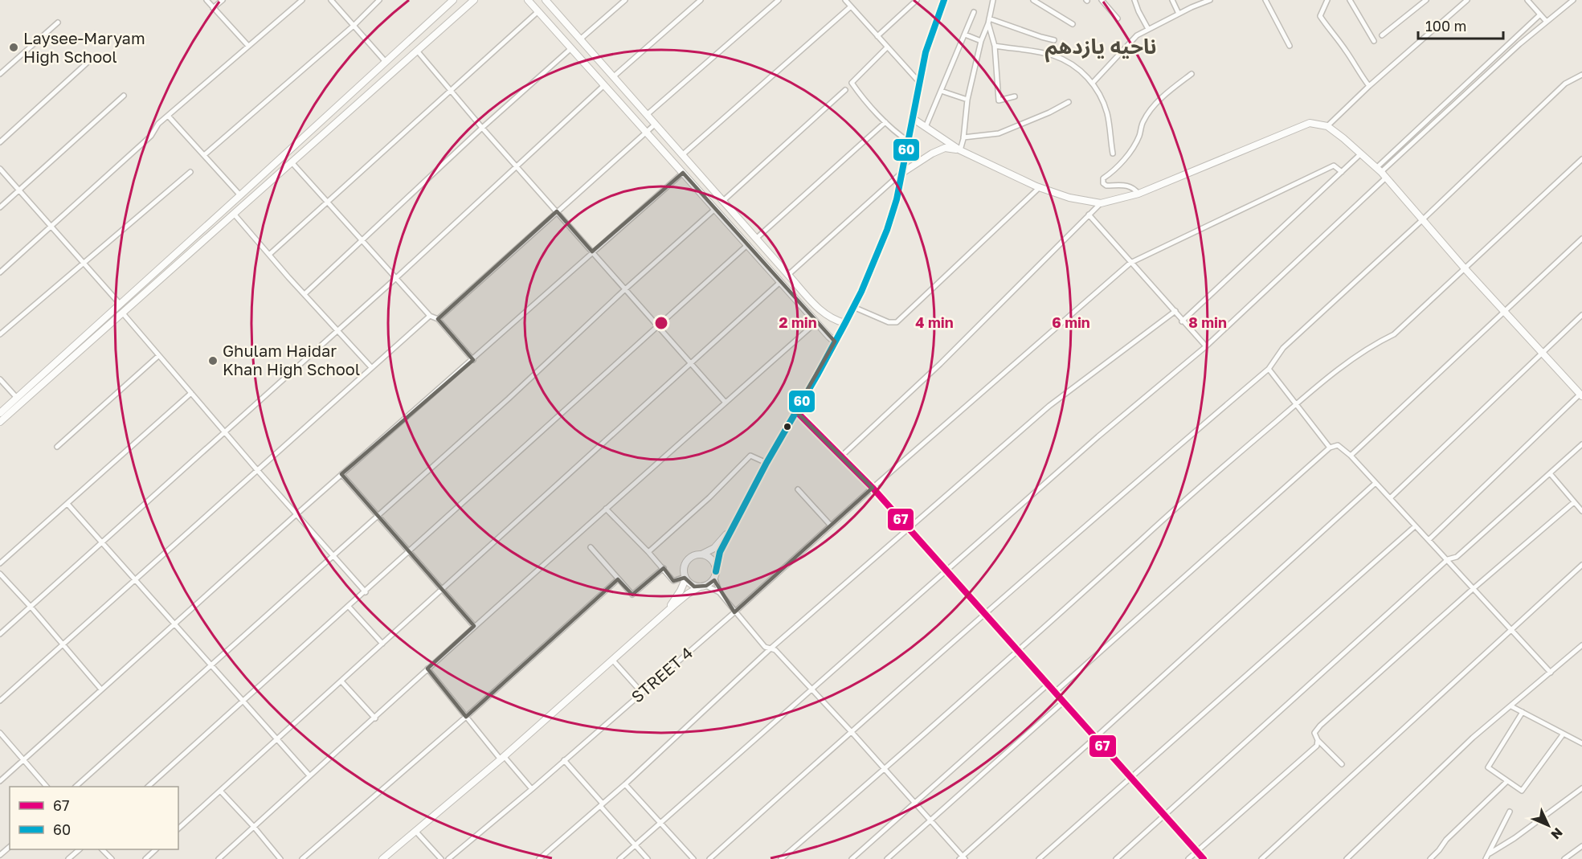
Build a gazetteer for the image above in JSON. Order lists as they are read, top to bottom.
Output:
{
  "streets": {
    "street": ["STREET 4"]
  },
  "districts": ["ناحیه یازدهم"],
  "places": ["Laysee-Maryam High School", "Ghulam Haidar Khan High School"],
  "lines": ["transit line 60", "transit line 67"],
  "legend": ["67", "60"],
  "scale_bar": "100 m",
  "north": "bottom right",
  "rings": [
    "2 min",
    "4 min",
    "6 min",
    "8 min"
  ]
}
